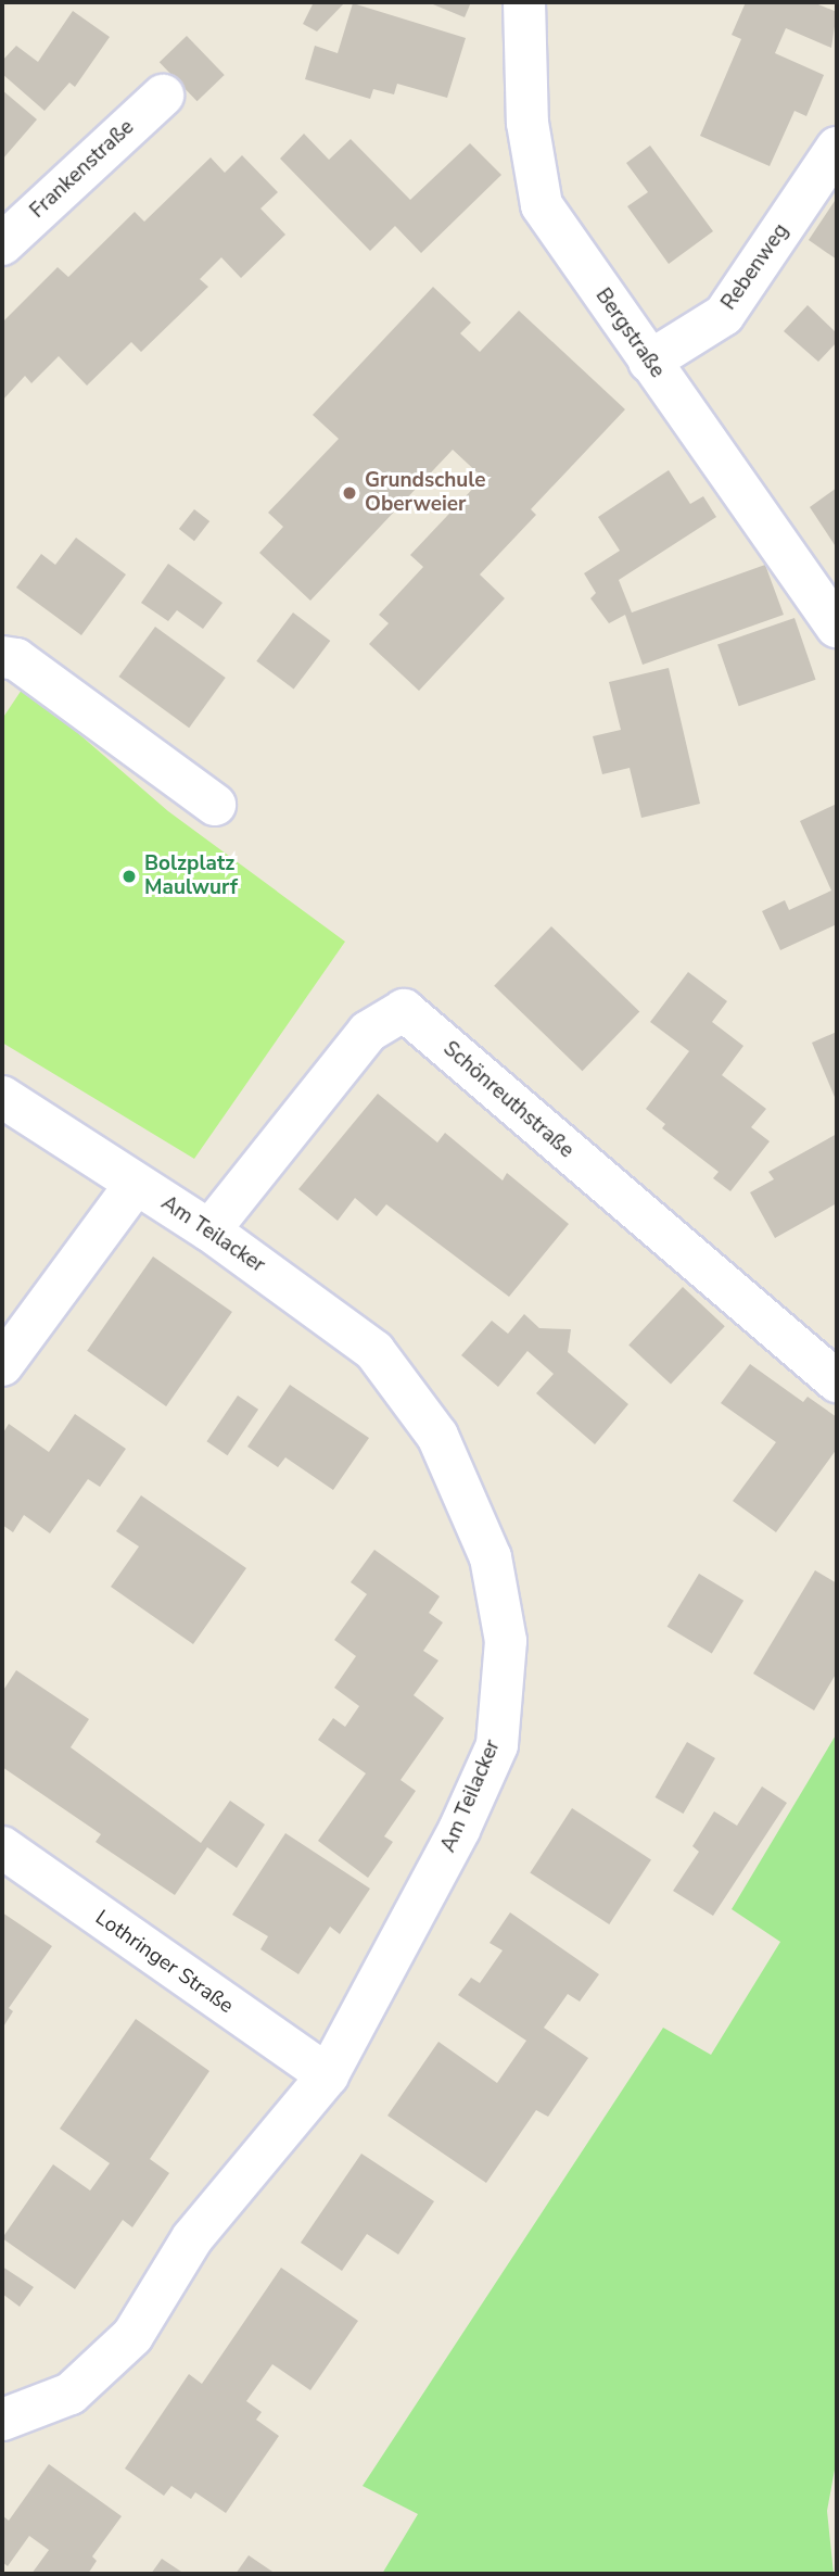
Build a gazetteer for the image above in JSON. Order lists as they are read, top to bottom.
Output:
{
  "streets": {
    "street": [
      "Frankenstraße",
      "Rebenweg",
      "Bergstraße",
      "Schönreuthstraße",
      "Am Teilacker",
      "Lothringer Straße"
    ]
  },
  "crossings": [
    ["Rebenweg", "Bergstraße"],
    ["Schönreuthstraße", "Am Teilacker"],
    ["Am Teilacker", "Lothringer Straße"]
  ],
  "places": ["Grundschule Oberweier", "Bolzplatz Maulwurf"]
}
